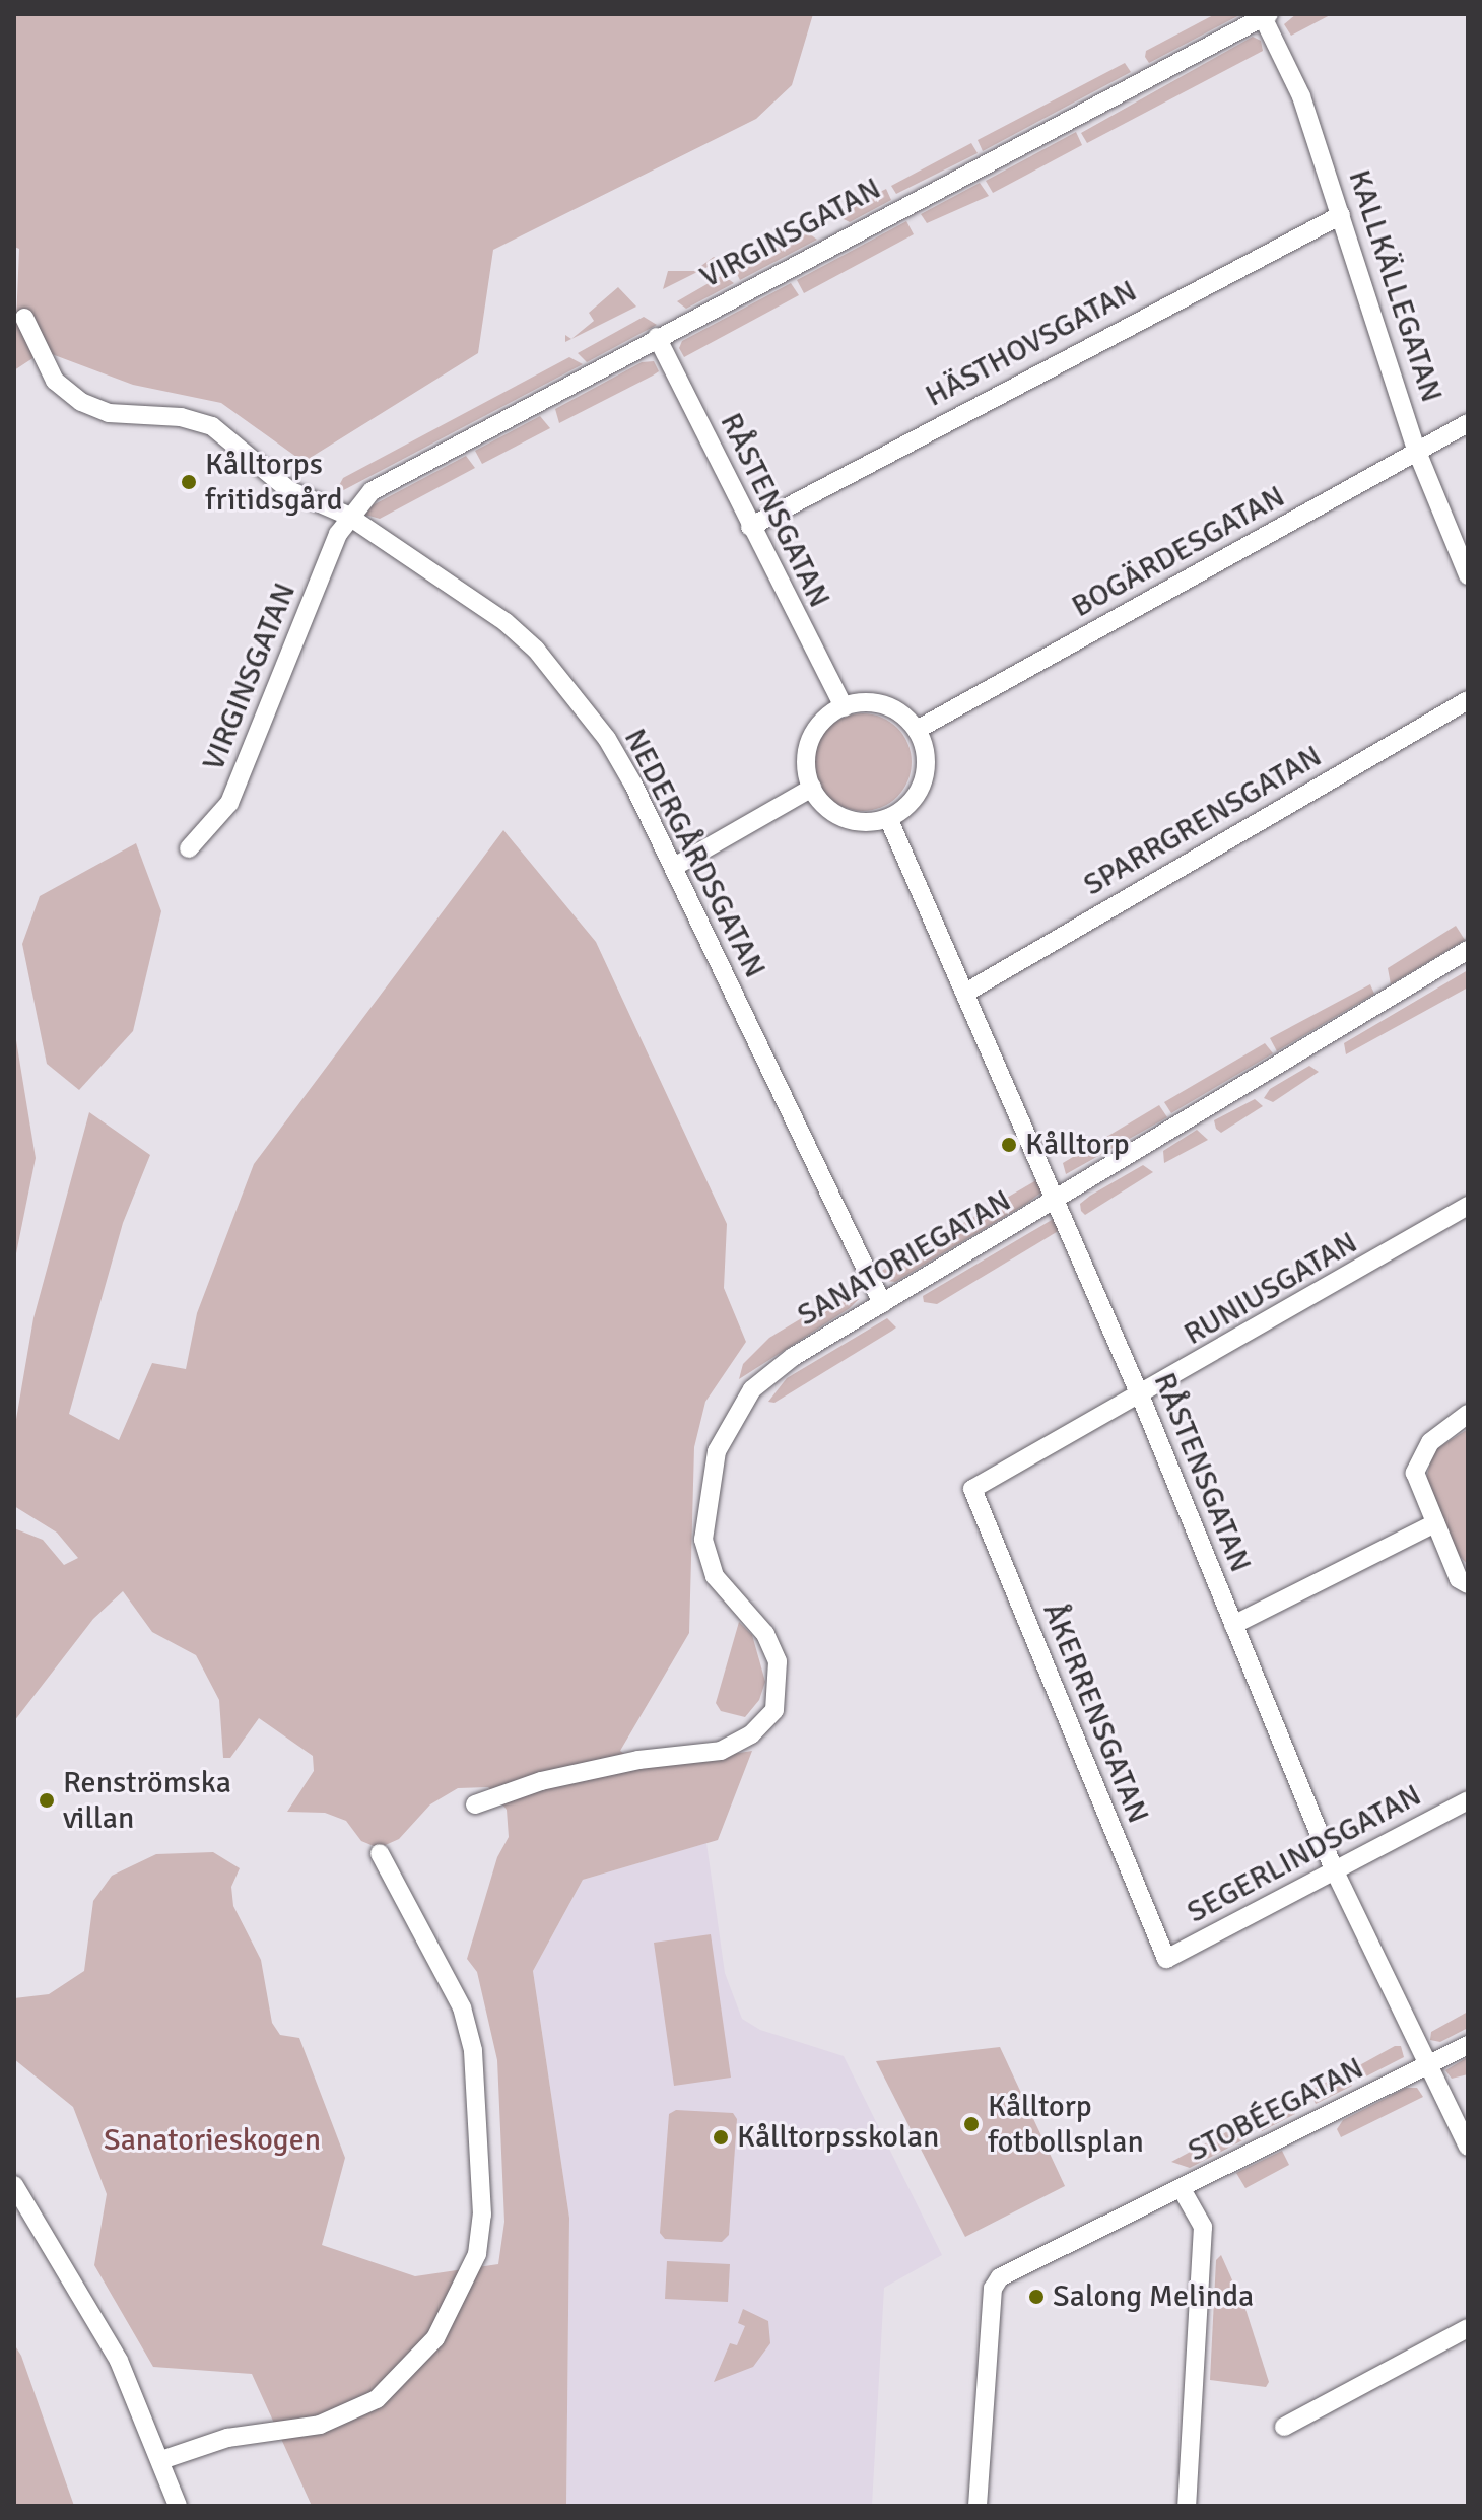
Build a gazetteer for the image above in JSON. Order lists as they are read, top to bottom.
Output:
{
  "streets": {
    "street": [
      "VIRGINSGATAN",
      "KALLKÄLLEGATAN",
      "HÄSTHOVSGATAN",
      "RÅSTENSGATAN",
      "BOGÄRDESGATAN",
      "SPARRGRENSGATAN",
      "NEDERGÅRDSGATAN",
      "SANATORIEGATAN",
      "RUNIUSGATAN",
      "ÅKERRENSGATAN",
      "SEGERLINDSGATAN",
      "STOBÉEGATAN"
    ]
  },
  "crossings": [
    ["VIRGINSGATAN", "KALLKÄLLEGATAN"],
    ["VIRGINSGATAN", "RÅSTENSGATAN"],
    ["VIRGINSGATAN", "NEDERGÅRDSGATAN"],
    ["KALLKÄLLEGATAN", "HÄSTHOVSGATAN"],
    ["KALLKÄLLEGATAN", "BOGÄRDESGATAN"],
    ["HÄSTHOVSGATAN", "RÅSTENSGATAN"],
    ["RÅSTENSGATAN", "BOGÄRDESGATAN"],
    ["RÅSTENSGATAN", "SPARRGRENSGATAN"],
    ["RÅSTENSGATAN", "SANATORIEGATAN"],
    ["RÅSTENSGATAN", "RUNIUSGATAN"],
    ["RÅSTENSGATAN", "SEGERLINDSGATAN"],
    ["RÅSTENSGATAN", "STOBÉEGATAN"],
    ["NEDERGÅRDSGATAN", "SANATORIEGATAN"],
    ["RUNIUSGATAN", "ÅKERRENSGATAN"],
    ["ÅKERRENSGATAN", "SEGERLINDSGATAN"]
  ],
  "parks": ["Sanatorieskogen"],
  "places": [
    "Kålltorps fritidsgård",
    "Kålltorp",
    "Renströmska villan",
    "Kålltorp fotbollsplan",
    "Kålltorpsskolan",
    "Salong Melinda"
  ]
}
